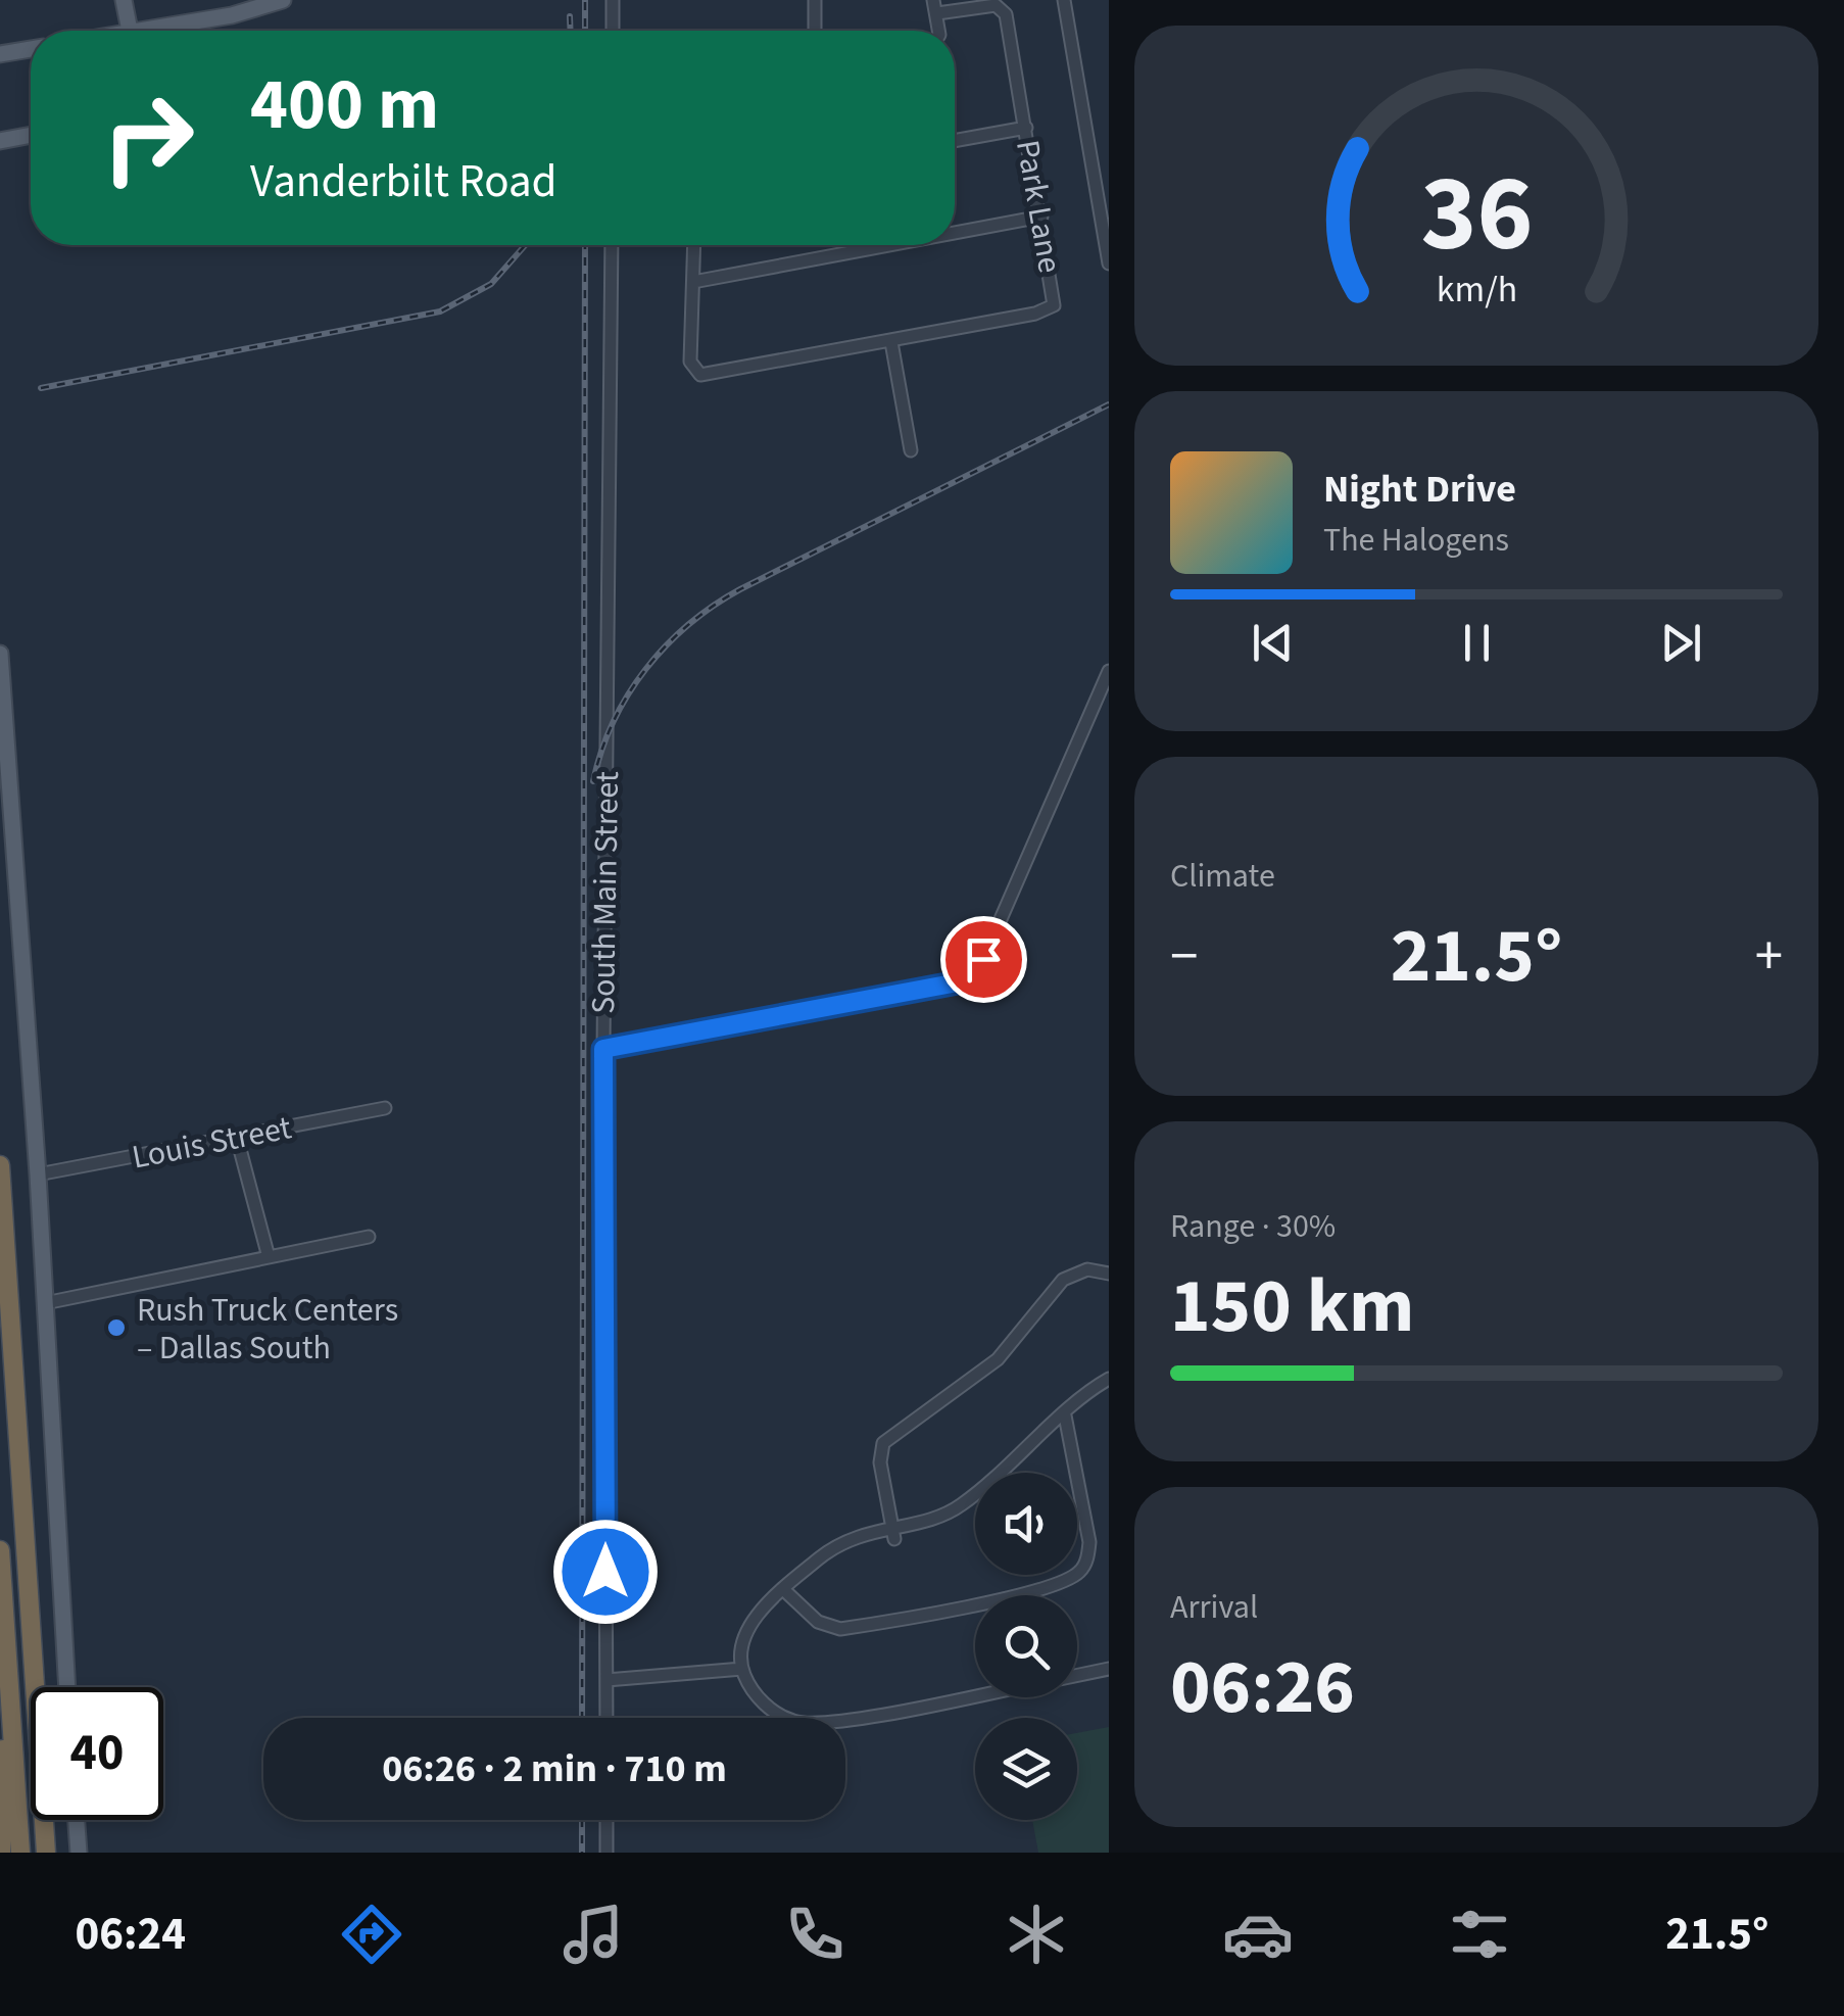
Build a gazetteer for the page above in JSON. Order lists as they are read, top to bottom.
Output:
{
  "streets": {
    "street": ["Park Lane", "South Main Street", "Louis Street"]
  },
  "places": ["Rush Truck Centers – Dallas South"],
  "page": {
    "turn": ["400 m", "Vanderbilt Road"],
    "song": ["Night Drive", "The Halogens"],
    "tile": [
      "Climate",
      ["Range · 30%", "150 km"],
      ["Arrival", "06:26"]
    ],
    "heat": ["−", "21.5°", "+"],
    "limit": "40",
    "trip": "06:26 · 2 min · 710 m",
    "tabs": ["06:24", "21.5°"],
    "gauge": ["36", "km/h"]
  }
}
